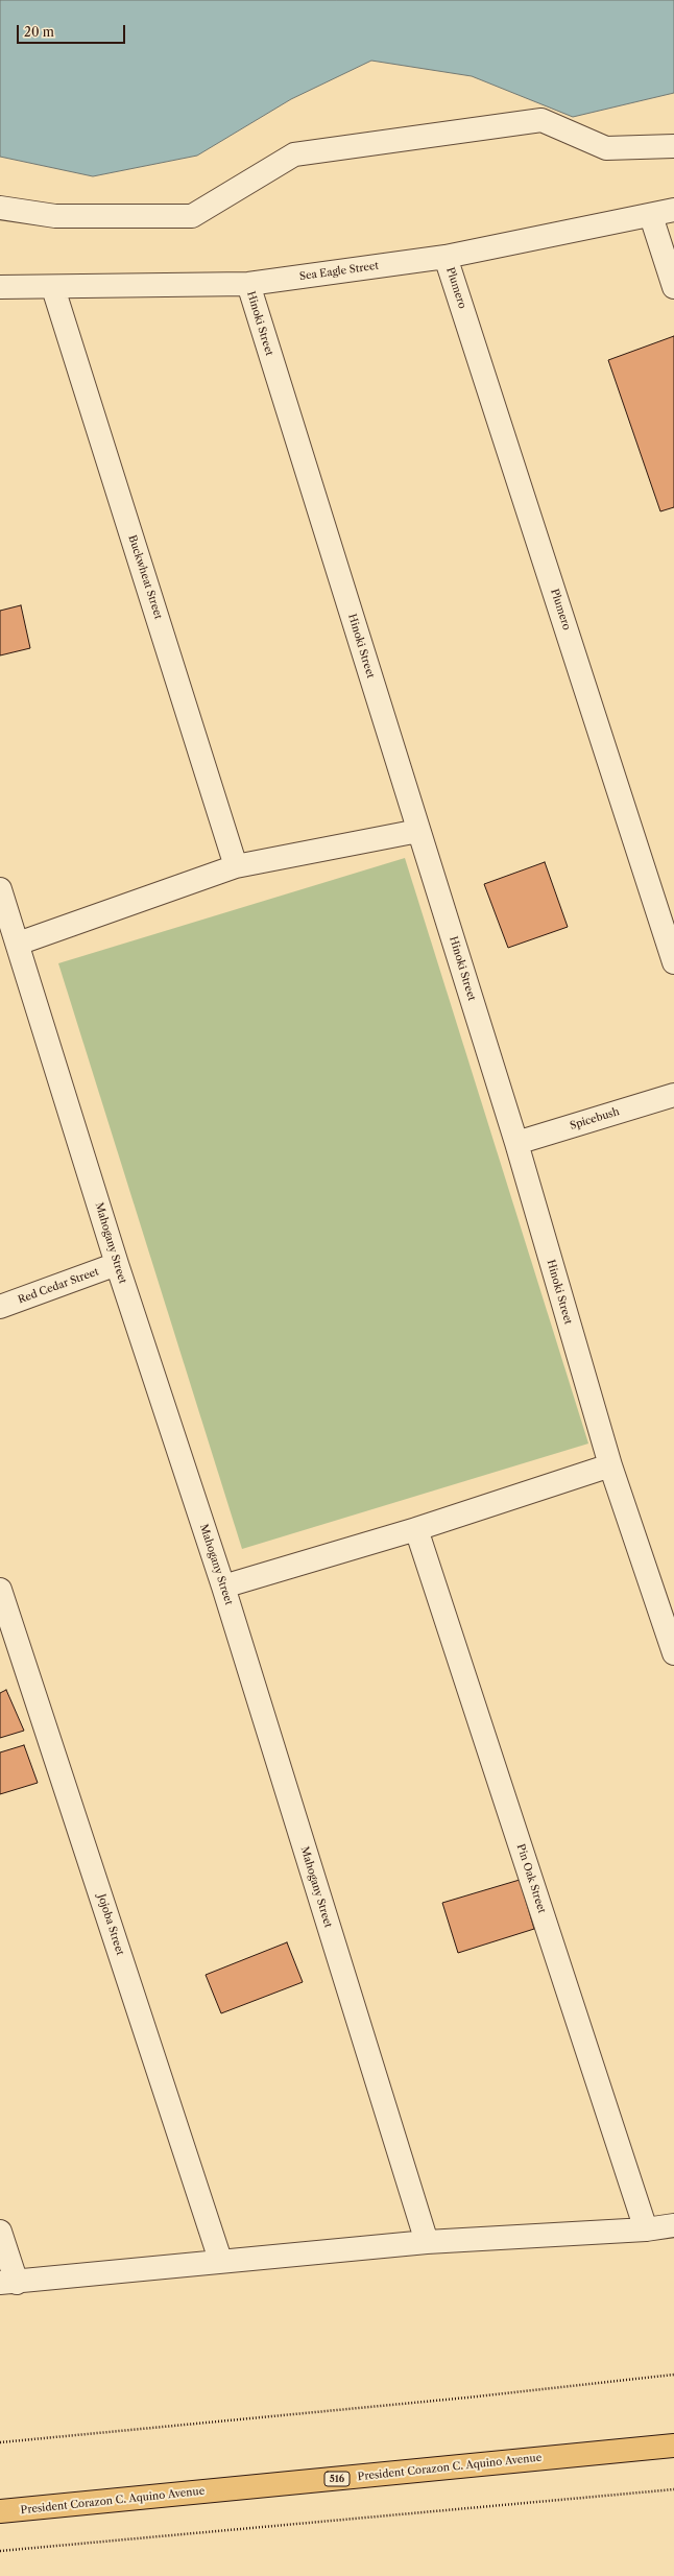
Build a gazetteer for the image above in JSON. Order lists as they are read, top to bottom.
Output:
{
  "streets": {
    "highway": ["President Corazon C. Aquino Avenue", "516"],
    "street": [
      "Sea Eagle Street",
      "Plumero",
      "Hinoki Street",
      "Buckwheat Street",
      "Spicebush",
      "Mahogany Street",
      "Red Cedar Street",
      "Pin Oak Street",
      "Jojoba Street"
    ]
  },
  "crossings": [
    ["Sea Eagle Street", "Plumero"],
    ["Sea Eagle Street", "Hinoki Street"],
    ["Sea Eagle Street", "Buckwheat Street"],
    ["Hinoki Street", "Spicebush"],
    ["Mahogany Street", "Red Cedar Street"]
  ],
  "scale_bar": "20 m"
}
